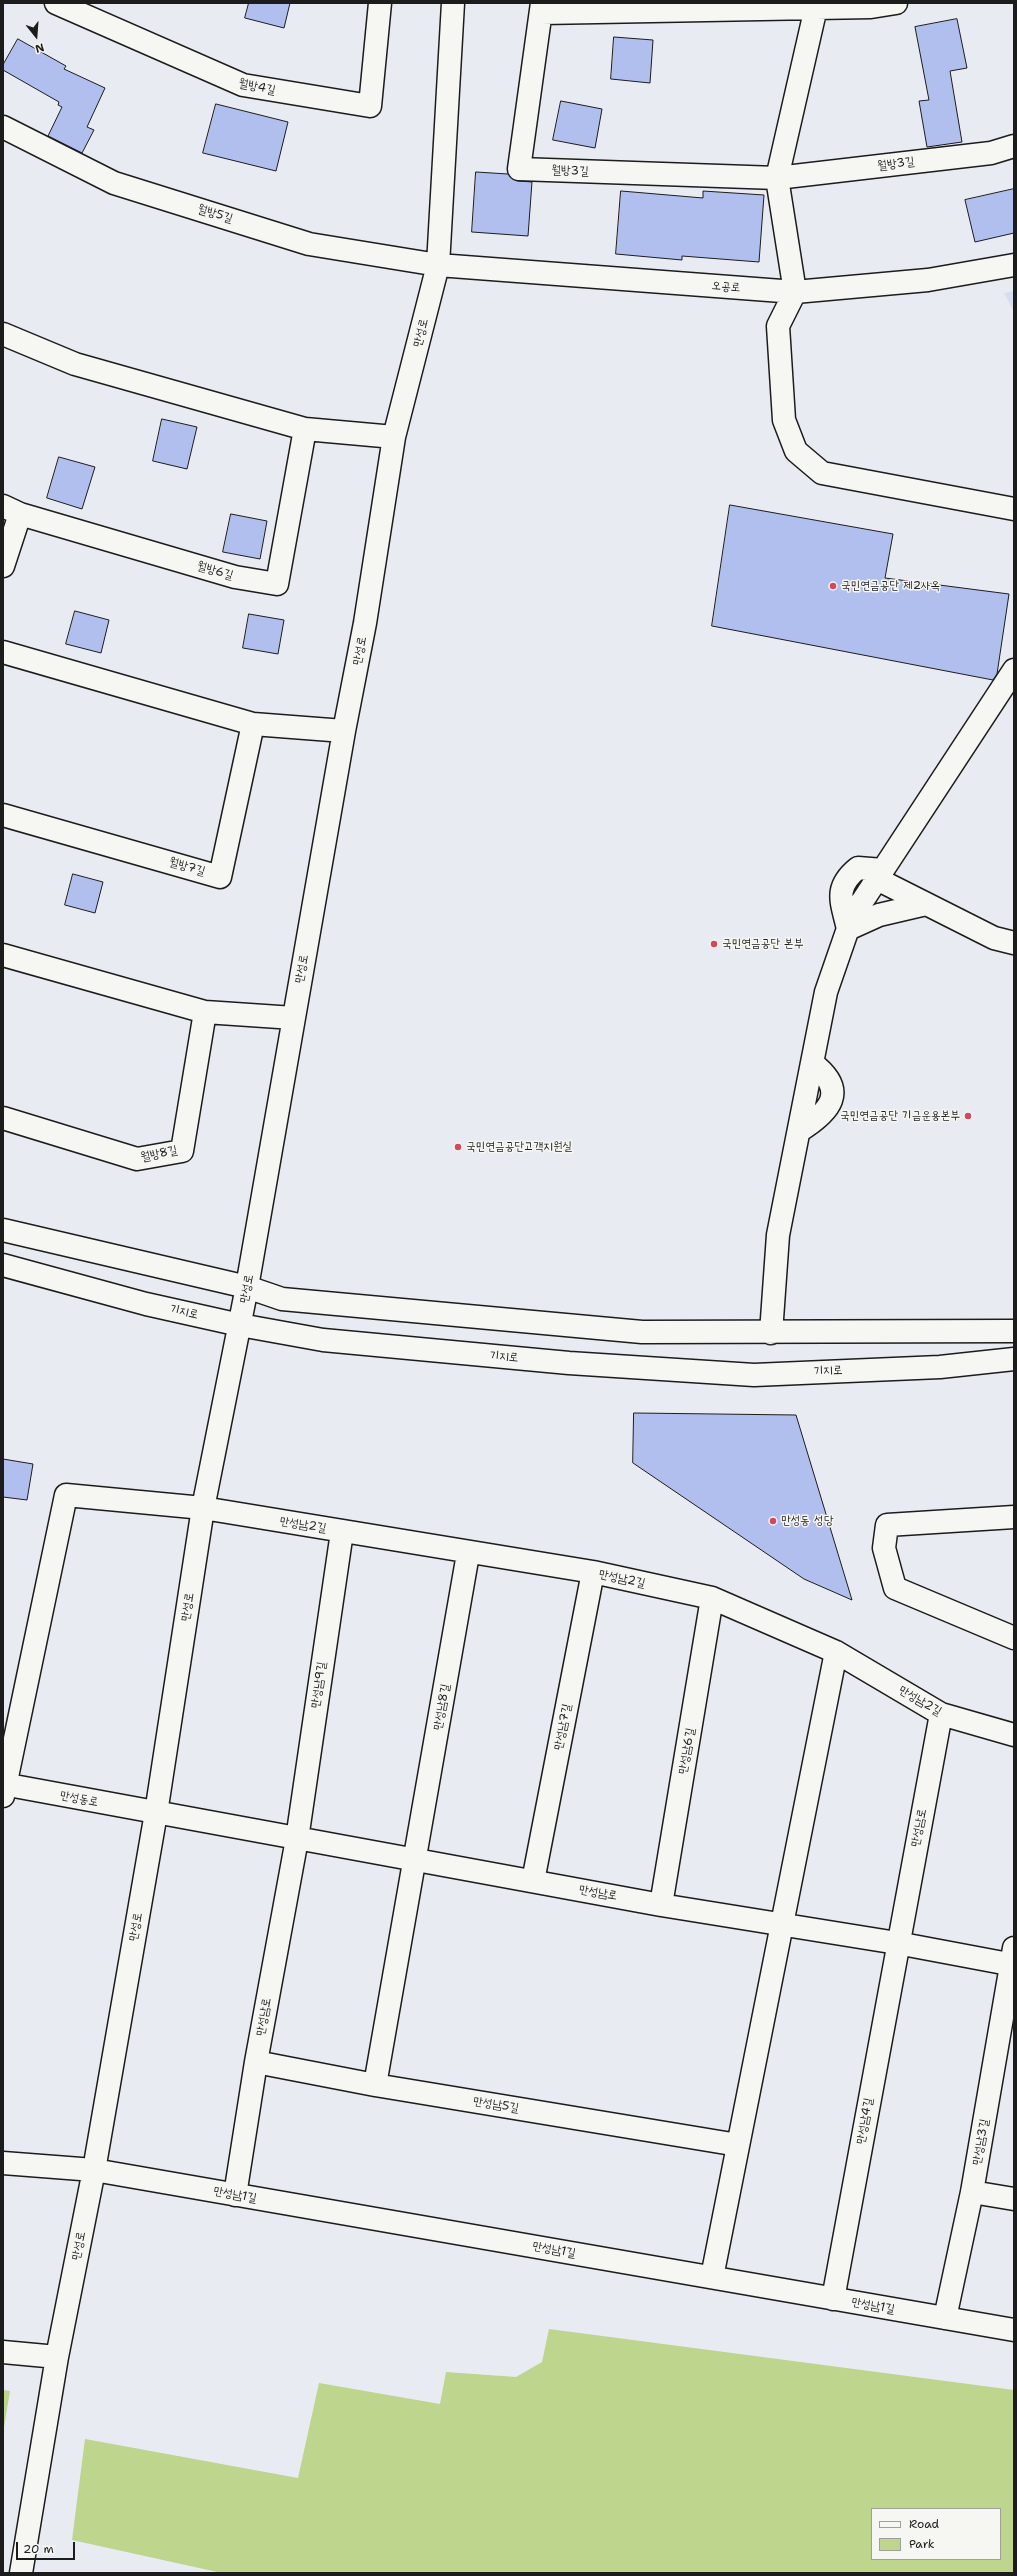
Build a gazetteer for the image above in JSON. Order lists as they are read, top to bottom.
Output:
{
  "streets": {
    "street": [
      "월방4길",
      "월방3길",
      "월방5길",
      "오공로",
      "만성로",
      "월방6길",
      "월방7길",
      "월방8길",
      "기지로",
      "만성남2길",
      "만성남9길",
      "만성남8길",
      "만성남7길",
      "만성남6길",
      "만성동로",
      "만성남로",
      "만성남5길",
      "만성남4길",
      "만성남3길",
      "만성남1길"
    ]
  },
  "crossings": [
    ["월방5길", "오공로"],
    ["월방5길", "만성로"],
    ["오공로", "만성로"],
    ["만성로", "기지로"],
    ["만성로", "만성남2길"],
    ["만성로", "만성동로"],
    ["만성로", "만성남로"],
    ["만성로", "만성남1길"],
    ["만성남2길", "만성남9길"],
    ["만성남2길", "만성남8길"],
    ["만성남2길", "만성남7길"],
    ["만성남2길", "만성남6길"],
    ["만성남2길", "만성동로"],
    ["만성남2길", "만성남로"],
    ["만성남9길", "만성남로"],
    ["만성남8길", "만성남로"],
    ["만성남7길", "만성남로"],
    ["만성남6길", "만성남로"],
    ["만성동로", "만성남로"],
    ["만성남로", "만성남5길"],
    ["만성남로", "만성남4길"],
    ["만성남로", "만성남3길"],
    ["만성남로", "만성남1길"],
    ["만성남4길", "만성남1길"],
    ["만성남3길", "만성남1길"]
  ],
  "places": [
    "국민연금공단 제2사옥",
    "국민연금공단 본부",
    "국민연금공단 기금운용본부",
    "국민연금공단고객지원실",
    "만성동 성당"
  ],
  "legend": ["Road", "Park"],
  "scale_bar": "20 m",
  "north": "bottom"
}
